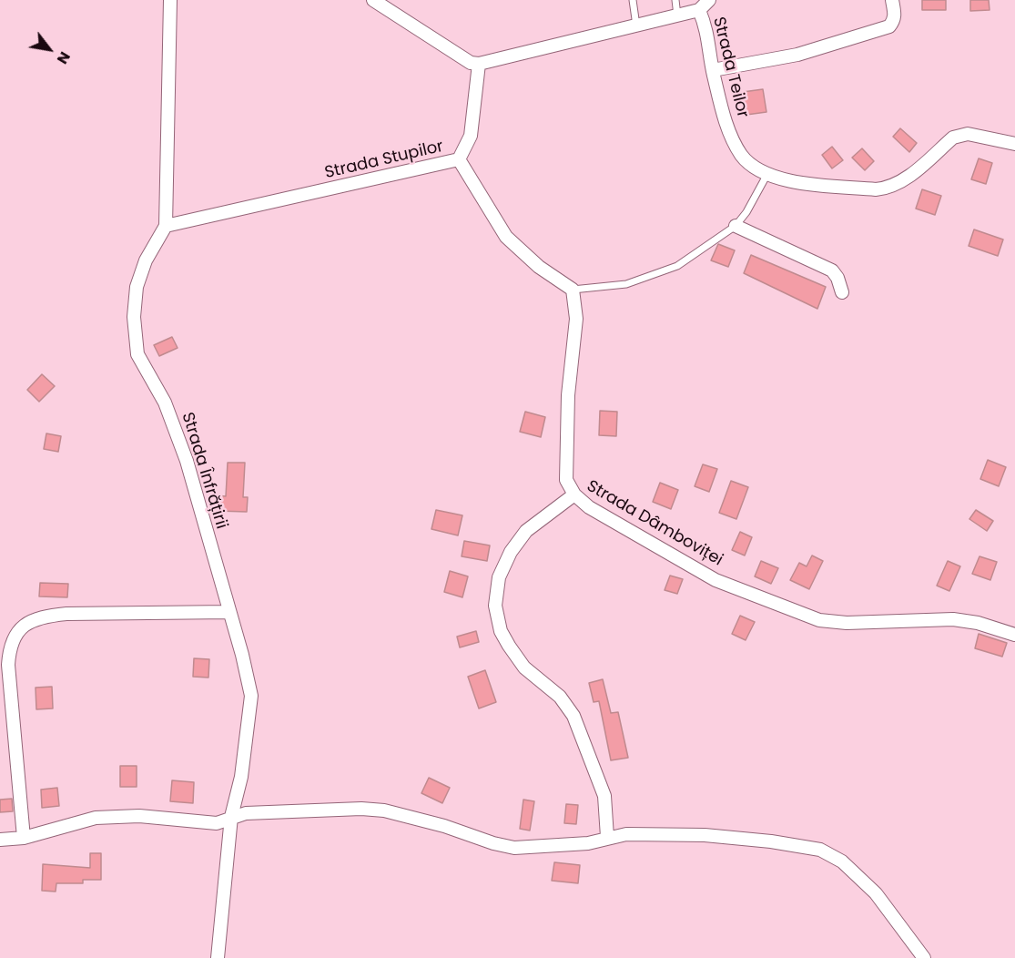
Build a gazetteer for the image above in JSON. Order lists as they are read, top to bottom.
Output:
{
  "streets": {
    "street": [
      "Strada Teilor",
      "Strada Stupilor",
      "Strada Înfrățirii",
      "Strada Dâmboviței"
    ]
  },
  "crossings": [
    ["Strada Stupilor", "Strada Înfrățirii"]
  ],
  "north": "bottom right"
}
